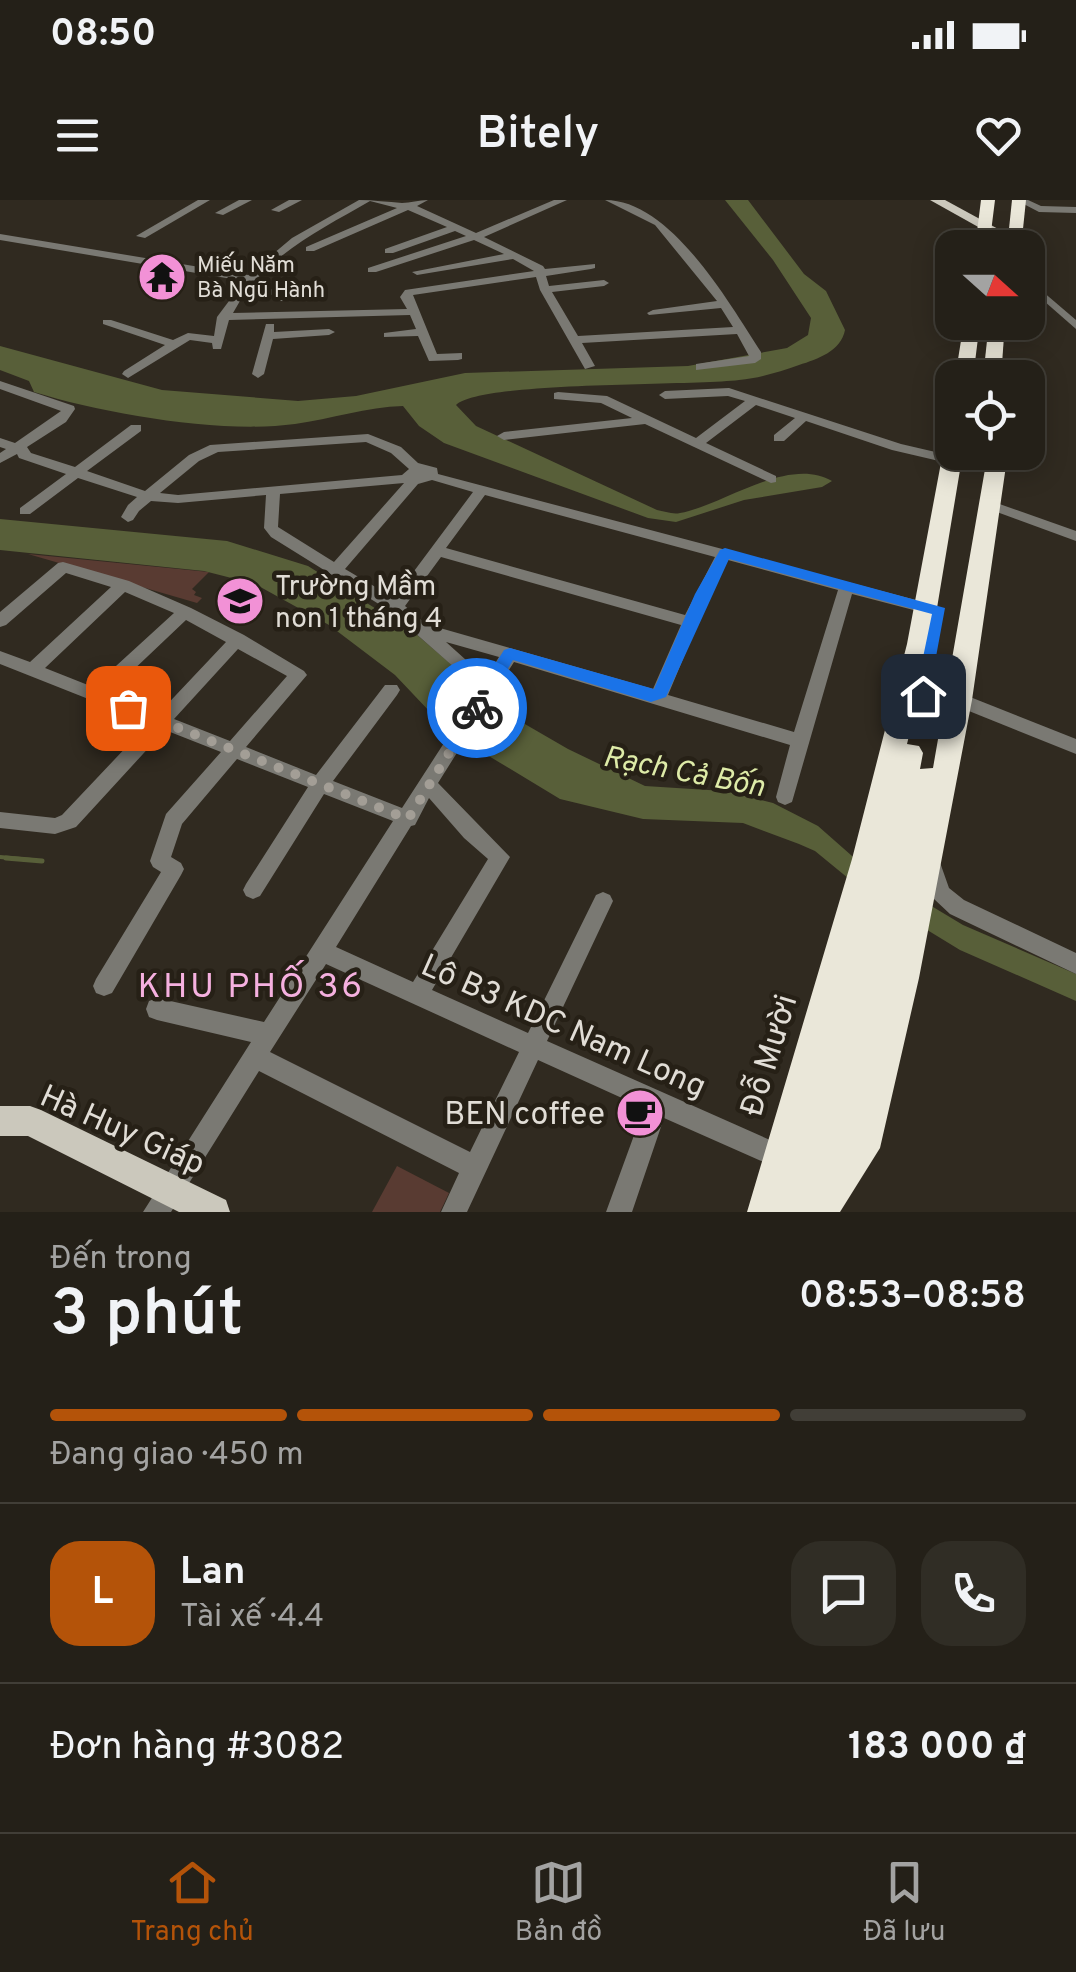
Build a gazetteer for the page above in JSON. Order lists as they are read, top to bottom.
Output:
{
  "streets": {
    "highway": ["Đỗ Mười"],
    "main road": ["Hà Huy Giáp"],
    "street": ["Lô B3 KDC Nam Long"]
  },
  "crossings": [
    ["Lô B3 KDC Nam Long", "Đỗ Mười"]
  ],
  "districts": ["KHU PHỐ 36"],
  "water": ["Rạch Cả Bốn"],
  "places": {
    "temple": ["Miếu Năm Bà Ngũ Hành"],
    "school or university": ["Trường Mầm non 1 tháng 4"],
    "cafe": ["BEN coffee"]
  },
  "north": "right",
  "page": {
    "status": "08:50",
    "header": "Bitely",
    "heading": ["3 phút", "Đến trong", "08:53–08:58"],
    "panel": [
      "Lan",
      "Tài xế · 4.4",
      "Đơn hàng #3082",
      "183 000 ₫"
    ],
    "bar": "Đang giao · 450 m",
    "round": "L",
    "tabs": ["Trang chủ", "Bản đồ", "Đã lưu"]
  }
}
